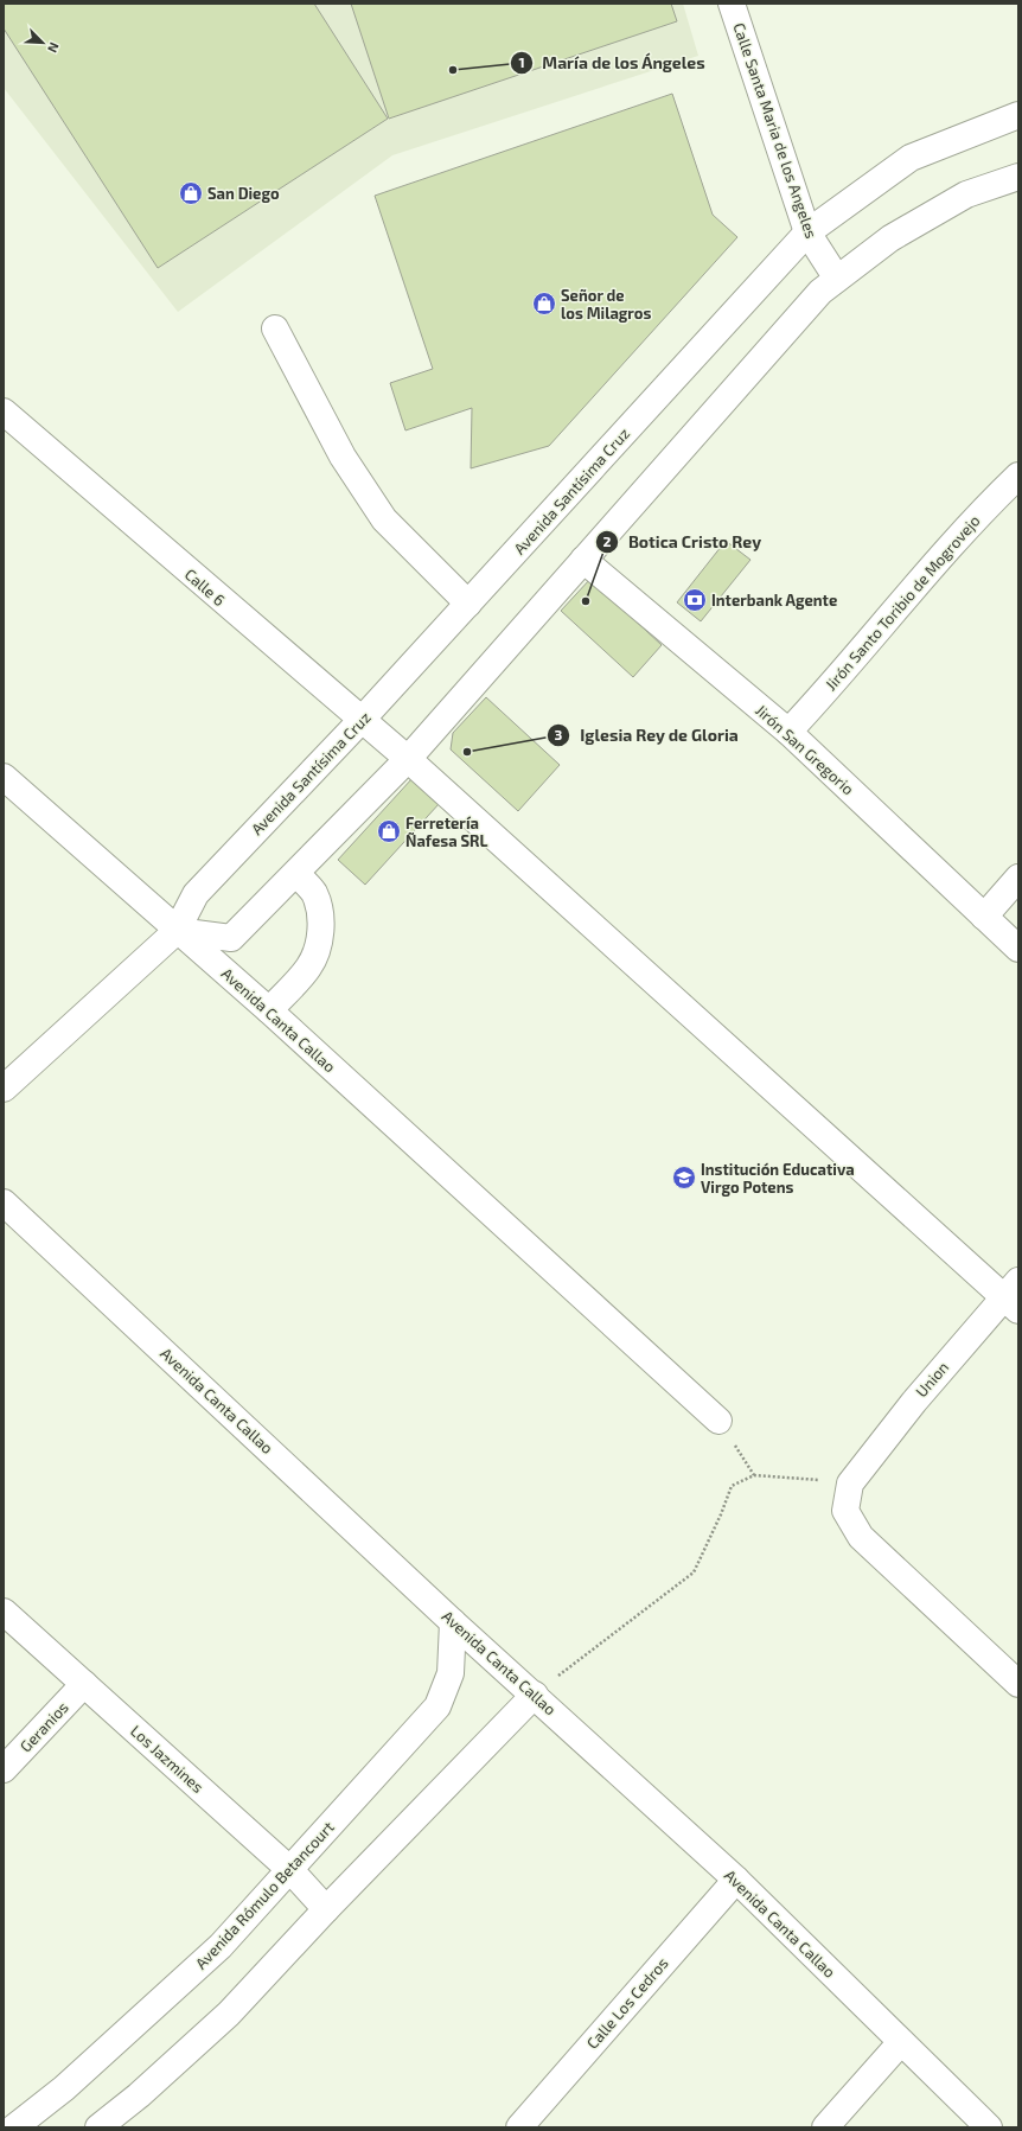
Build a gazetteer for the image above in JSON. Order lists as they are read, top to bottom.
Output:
{
  "streets": {
    "street": [
      "Calle Santa Maria de los Angeles",
      "Avenida Santísima Cruz",
      "Calle 6",
      "Jirón Santo Toribio de Mogrovejo",
      "Jirón San Gregorio",
      "Avenida Canta Callao",
      "Union",
      "Geranios",
      "Los Jazmines",
      "Avenida Rómulo Betancourt",
      "Calle Los Cedros"
    ]
  },
  "crossings": [
    ["Calle Santa Maria de los Angeles", "Avenida Santísima Cruz"],
    ["Avenida Santísima Cruz", "Calle 6"],
    ["Avenida Santísima Cruz", "Avenida Canta Callao"],
    ["Calle 6", "Union"],
    ["Jirón Santo Toribio de Mogrovejo", "Jirón San Gregorio"],
    ["Avenida Canta Callao", "Avenida Rómulo Betancourt"],
    ["Avenida Canta Callao", "Calle Los Cedros"],
    ["Geranios", "Los Jazmines"],
    ["Los Jazmines", "Avenida Rómulo Betancourt"]
  ],
  "places": {
    "other": ["María de los Ángeles", "Botica Cristo Rey", "Iglesia Rey de Gloria"],
    "shop": ["San Diego", "Señor de los Milagros", "Ferretería Ñafesa SRL"],
    "bank": ["Interbank Agente"],
    "school or university": ["Institución Educativa Virgo Potens"]
  },
  "north": "bottom right"
}
